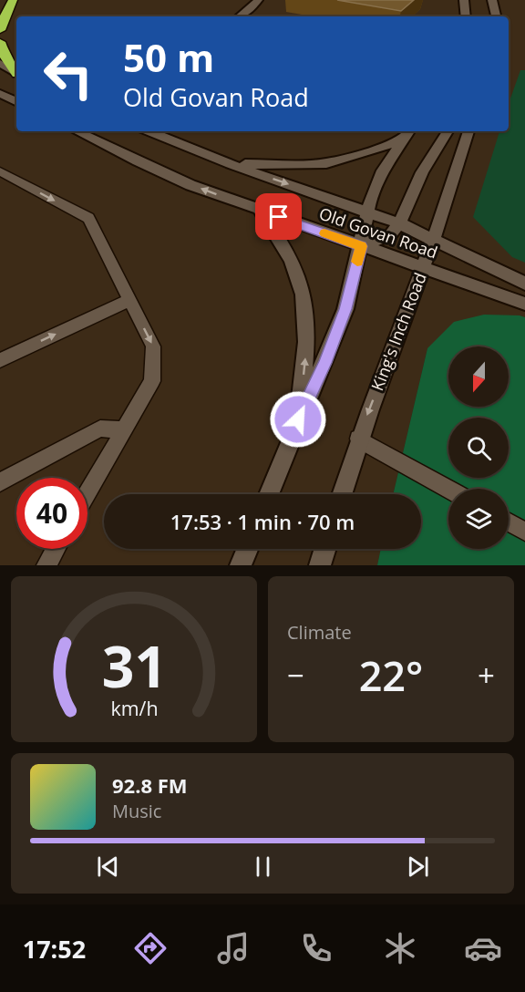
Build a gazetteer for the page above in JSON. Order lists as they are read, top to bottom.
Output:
{
  "streets": {
    "street": ["Old Govan Road", "King's Inch Road"]
  },
  "crossings": [
    ["Old Govan Road", "King's Inch Road"]
  ],
  "north": "bottom",
  "page": {
    "turn": ["50 m", "Old Govan Road"],
    "limit": "40",
    "trip": "17:53 · 1 min · 70 m",
    "tile": "Climate",
    "heat": ["−", "22°", "+"],
    "song": ["92.8 FM", "Music"],
    "tabs": "17:52",
    "gauge": ["31", "km/h"]
  }
}
